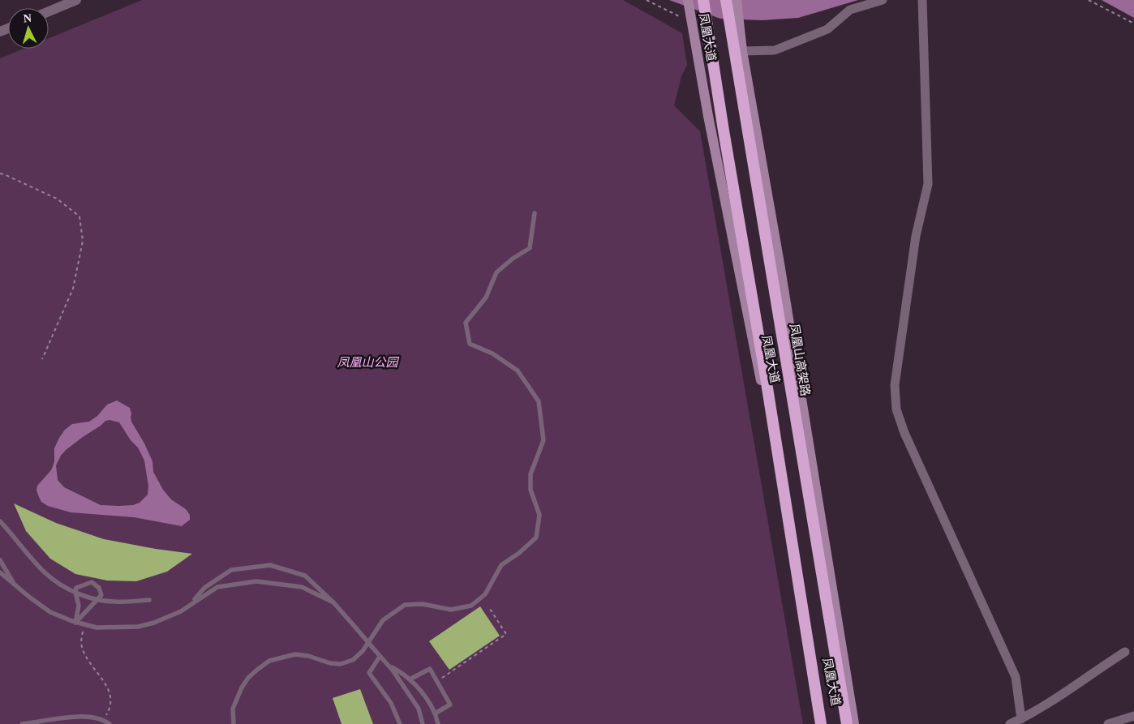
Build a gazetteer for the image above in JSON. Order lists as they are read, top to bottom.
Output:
{
  "streets": {
    "highway": ["凤凰山高架路"],
    "main road": ["凤凰大道"]
  },
  "parks": ["凤凰山公园"],
  "north": "top"
}
